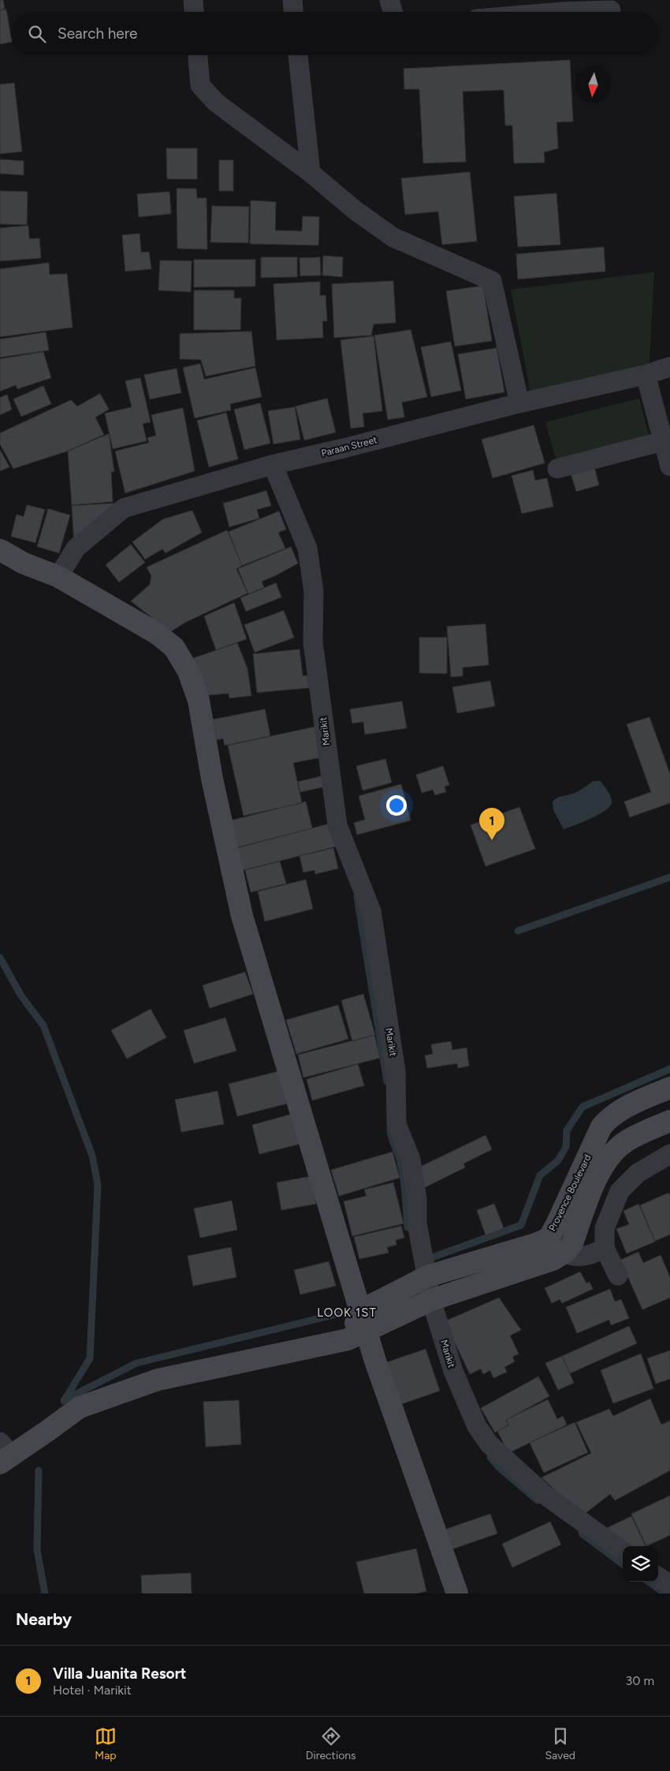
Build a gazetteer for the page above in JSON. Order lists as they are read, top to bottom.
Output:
{
  "streets": {
    "street": ["Paraan Street", "Marikit", "Provence Boulevard"]
  },
  "crossings": [
    ["Paraan Street", "Marikit"],
    ["Marikit", "Provence Boulevard"]
  ],
  "districts": ["LOOK 1ST"],
  "north": "bottom",
  "page": {
    "search": "Search here",
    "pins": "1",
    "heading": "Nearby",
    "list": [
      {
        "mark": "1",
        "name": "Villa Juanita Resort",
        "note": "Hotel · Marikit",
        "value": "30 m"
      }
    ],
    "nav": ["Map", "Directions", "Saved"]
  }
}
